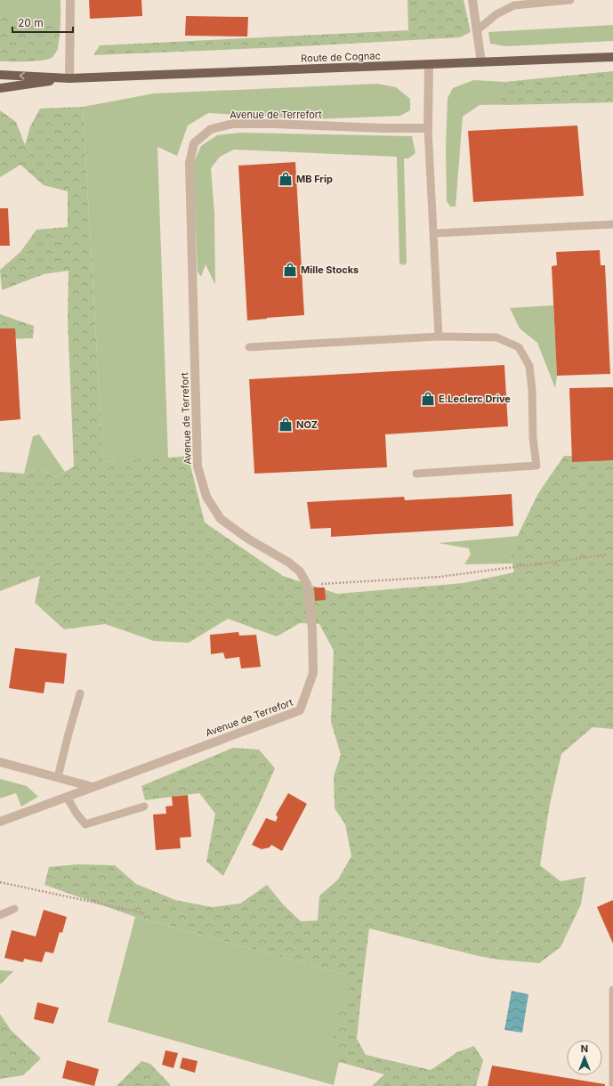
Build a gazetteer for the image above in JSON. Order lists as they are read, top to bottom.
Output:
{
  "streets": {
    "main road": ["Route de Cognac"],
    "street": ["Avenue de Terrefort"]
  },
  "places": {
    "shop": [
      "MB Frip",
      "Mille Stocks",
      "E.Leclerc Drive",
      "NOZ"
    ]
  },
  "scale_bar": "20 m",
  "north": "top"
}
